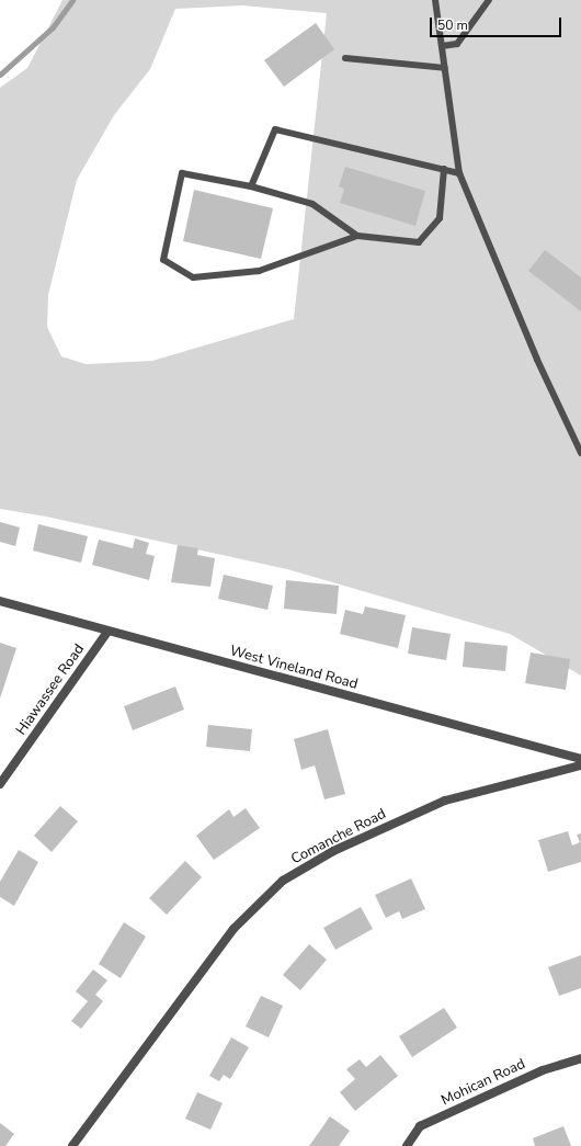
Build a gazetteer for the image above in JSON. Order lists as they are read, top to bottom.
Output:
{
  "streets": {
    "street": [
      "West Vineland Road",
      "Hiawassee Road",
      "Comanche Road",
      "Mohican Road"
    ]
  },
  "crossings": [
    ["West Vineland Road", "Hiawassee Road"]
  ],
  "scale_bar": "50 m"
}
